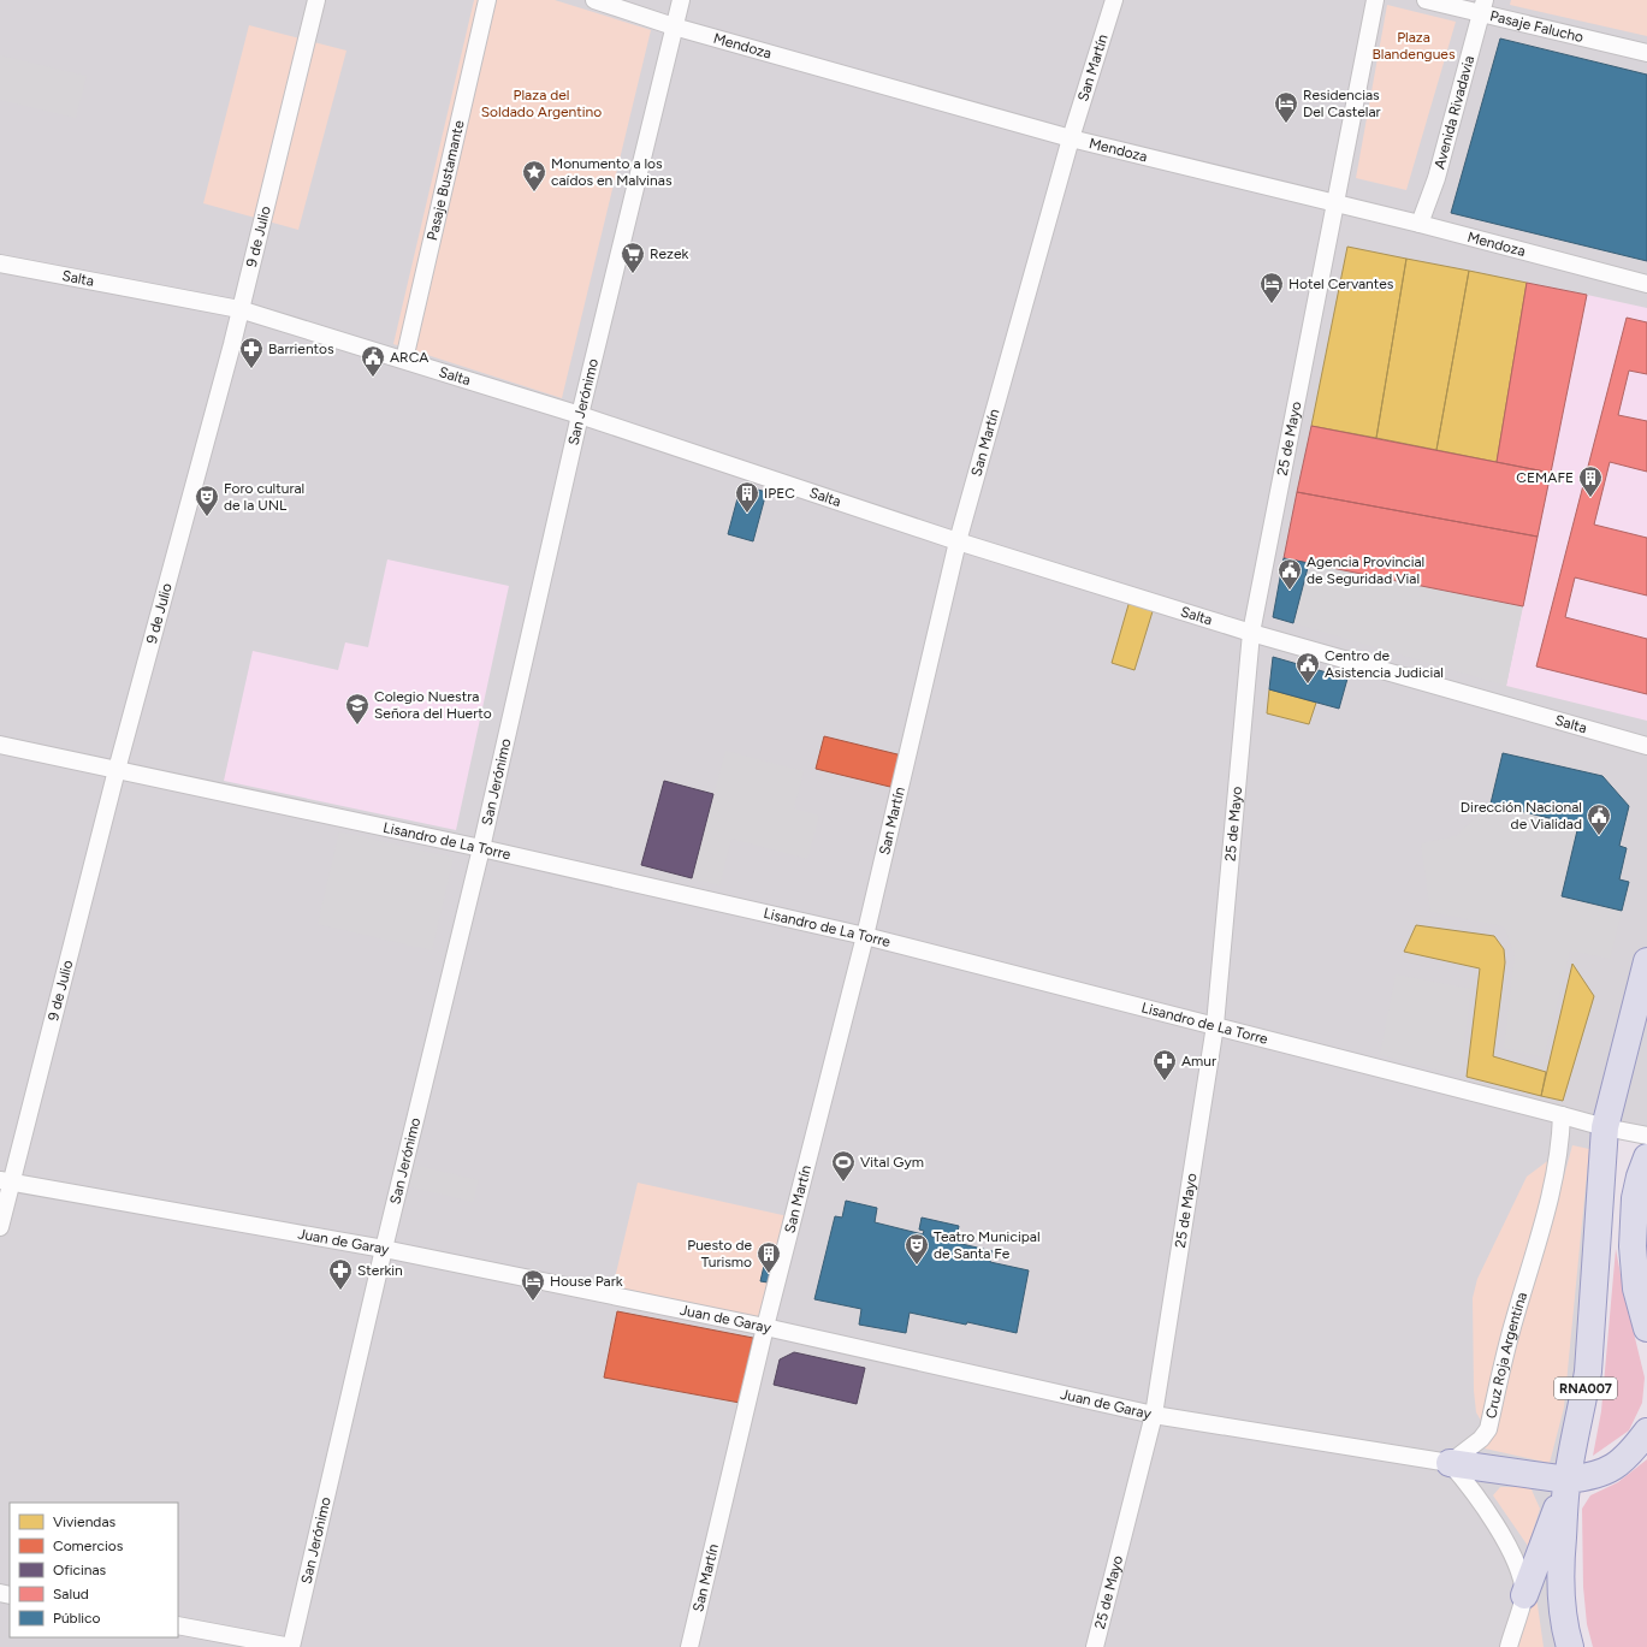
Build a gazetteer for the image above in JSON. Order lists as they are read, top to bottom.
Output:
{
  "streets": {
    "highway": ["RNA007"],
    "street": [
      "Pasaje Falucho",
      "Mendoza",
      "San Martín",
      "Avenida Rivadavia",
      "Pasaje Bustamante",
      "9 de Julio",
      "Salta",
      "San Jerónimo",
      "25 de Mayo",
      "Lisandro de La Torre",
      "Juan de Garay",
      "Cruz Roja Argentina"
    ]
  },
  "crossings": [
    ["Pasaje Falucho", "Avenida Rivadavia"],
    ["Mendoza", "San Martín"],
    ["Mendoza", "Avenida Rivadavia"],
    ["Mendoza", "San Jerónimo"],
    ["Mendoza", "25 de Mayo"],
    ["San Martín", "Salta"],
    ["San Martín", "Lisandro de La Torre"],
    ["San Martín", "Juan de Garay"],
    ["Pasaje Bustamante", "Salta"],
    ["9 de Julio", "Salta"],
    ["9 de Julio", "Lisandro de La Torre"],
    ["9 de Julio", "Juan de Garay"],
    ["Salta", "San Jerónimo"],
    ["Salta", "25 de Mayo"],
    ["San Jerónimo", "Lisandro de La Torre"],
    ["San Jerónimo", "Juan de Garay"],
    ["25 de Mayo", "Lisandro de La Torre"],
    ["25 de Mayo", "Juan de Garay"],
    ["Lisandro de La Torre", "Cruz Roja Argentina"],
    ["Lisandro de La Torre", "RNA007"],
    ["Juan de Garay", "Cruz Roja Argentina"]
  ],
  "parks": ["Plaza Blandengues", "Plaza del Soldado Argentino"],
  "places": {
    "hotel": ["Residencias Del Castelar", "Hotel Cervantes", "House Park"],
    "place": ["Monumento a los caídos en Malvinas"],
    "supermarket": ["Rezek"],
    "pharmacy": ["Barrientos", "Amur", "Sterkin"],
    "public building": [
      "ARCA",
      "Agencia Provincial de Seguridad Vial",
      "Centro de Asistencia Judicial",
      "Dirección Nacional de Vialidad"
    ],
    "building": ["CEMAFE", "IPEC", "Puesto de Turismo"],
    "theatre": ["Foro cultural de la UNL", "Teatro Municipal de Santa Fe"],
    "school or university": ["Colegio Nuestra Señora del Huerto"],
    "sports": ["Vital Gym"]
  },
  "legend": [
    "Viviendas",
    "Comercios",
    "Oficinas",
    "Salud",
    "Público"
  ]
}
